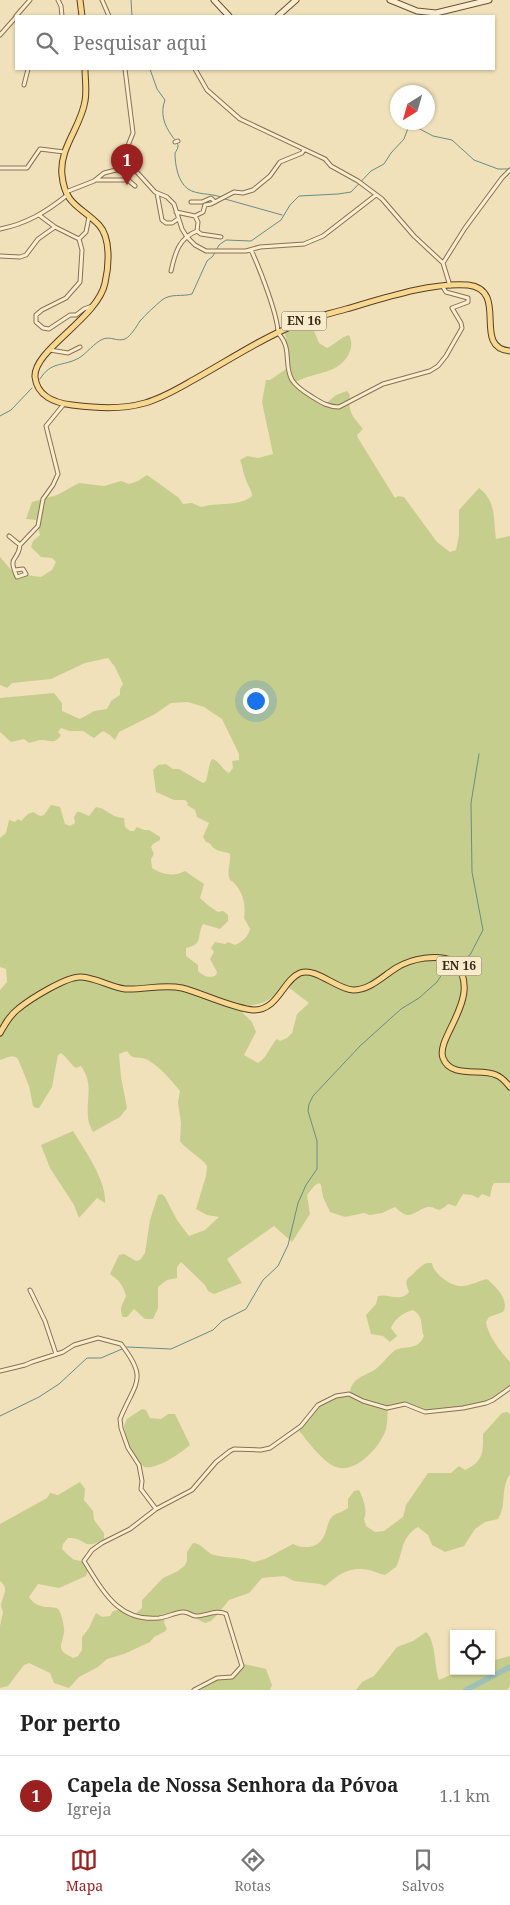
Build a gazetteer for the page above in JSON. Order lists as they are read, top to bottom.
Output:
{
  "streets": {
    "main road": ["EN 16"]
  },
  "north": "bottom left",
  "page": {
    "search": "Pesquisar aqui",
    "pins": "1",
    "heading": "Por perto",
    "list": [
      {
        "mark": "1",
        "name": "Capela de Nossa Senhora da Póvoa",
        "note": "Igreja",
        "value": "1.1 km"
      }
    ],
    "nav": ["Mapa", "Rotas", "Salvos"]
  }
}
